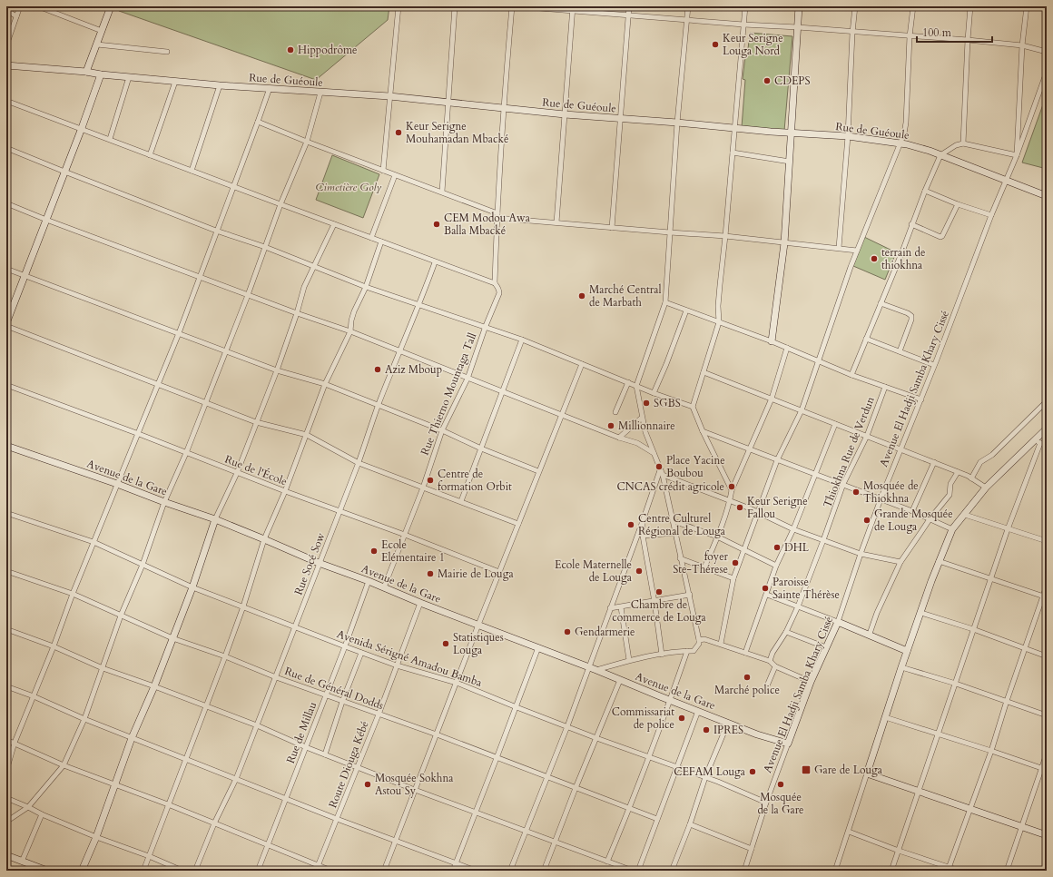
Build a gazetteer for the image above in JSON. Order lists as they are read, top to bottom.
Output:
{
  "streets": {
    "street": [
      "Rue de Guéoule",
      "Avenue El Hadji Samba Khary Cissé",
      "Rue Thierno Mountaga Tall",
      "Thiokhna Rue de Verdun",
      "Rue de l'École",
      "Avenue de la Gare",
      "Rue Socé Sow",
      "Avenida Sérigné Amadou Bamba",
      "Rue de Général Dodds",
      "Rue de Millau",
      "Route Diouga Kébé"
    ]
  },
  "crossings": [
    ["Rue de Guéoule", "Avenue El Hadji Samba Khary Cissé"],
    ["Avenue El Hadji Samba Khary Cissé", "Avenue de la Gare"],
    ["Avenue El Hadji Samba Khary Cissé", "Avenida Sérigné Amadou Bamba"],
    ["Rue Thierno Mountaga Tall", "Rue de l'École"],
    ["Rue Thierno Mountaga Tall", "Avenue de la Gare"],
    ["Rue de l'École", "Rue Socé Sow"],
    ["Avenue de la Gare", "Rue Socé Sow"],
    ["Avenue de la Gare", "Rue de Millau"],
    ["Avenue de la Gare", "Route Diouga Kébé"],
    ["Rue Socé Sow", "Avenida Sérigné Amadou Bamba"],
    ["Rue Socé Sow", "Rue de Général Dodds"],
    ["Avenida Sérigné Amadou Bamba", "Rue de Millau"],
    ["Avenida Sérigné Amadou Bamba", "Route Diouga Kébé"],
    ["Rue de Général Dodds", "Rue de Millau"],
    ["Rue de Général Dodds", "Route Diouga Kébé"]
  ],
  "parks": ["Cimetière Goly"],
  "places": {
    "other": [
      "Keur Serigne Louga Nord",
      "Hippodrôme",
      "CDEPS",
      "Keur Serigne Mouhamadan Mbacké",
      "CEM Modou Awa Balla Mbacké",
      "terrain de thiokhna",
      "Marché Central de Marbath",
      "Aziz Mboup",
      "SGBS",
      "Millionnaire",
      "Place Yacine Boubou",
      "Centre de formation Orbit",
      "CNCAS crédit agricole",
      "Mosquée de Thiokhna",
      "Keur Serigne Fallou",
      "Grande Mosquée de Louga",
      "Centre Culturel Régional de Louga",
      "DHL",
      "Ecole Elémentaire 1",
      "foyer Ste-Thérese",
      "Ecole Maternelle de Louga",
      "Mairie de Louga",
      "Paroisse Sainte Thérèse",
      "Chambre de commerce de Louga",
      "Gendarmerie",
      "Statistiques Louga",
      "Marché police",
      "Commissariat de police",
      "IPRES",
      "CEFAM Louga",
      "Mosquée Sokhna Astou Sy",
      "Mosquée de la Gare"
    ],
    "transit": ["Gare de Louga"]
  },
  "scale_bar": "100 m"
}
